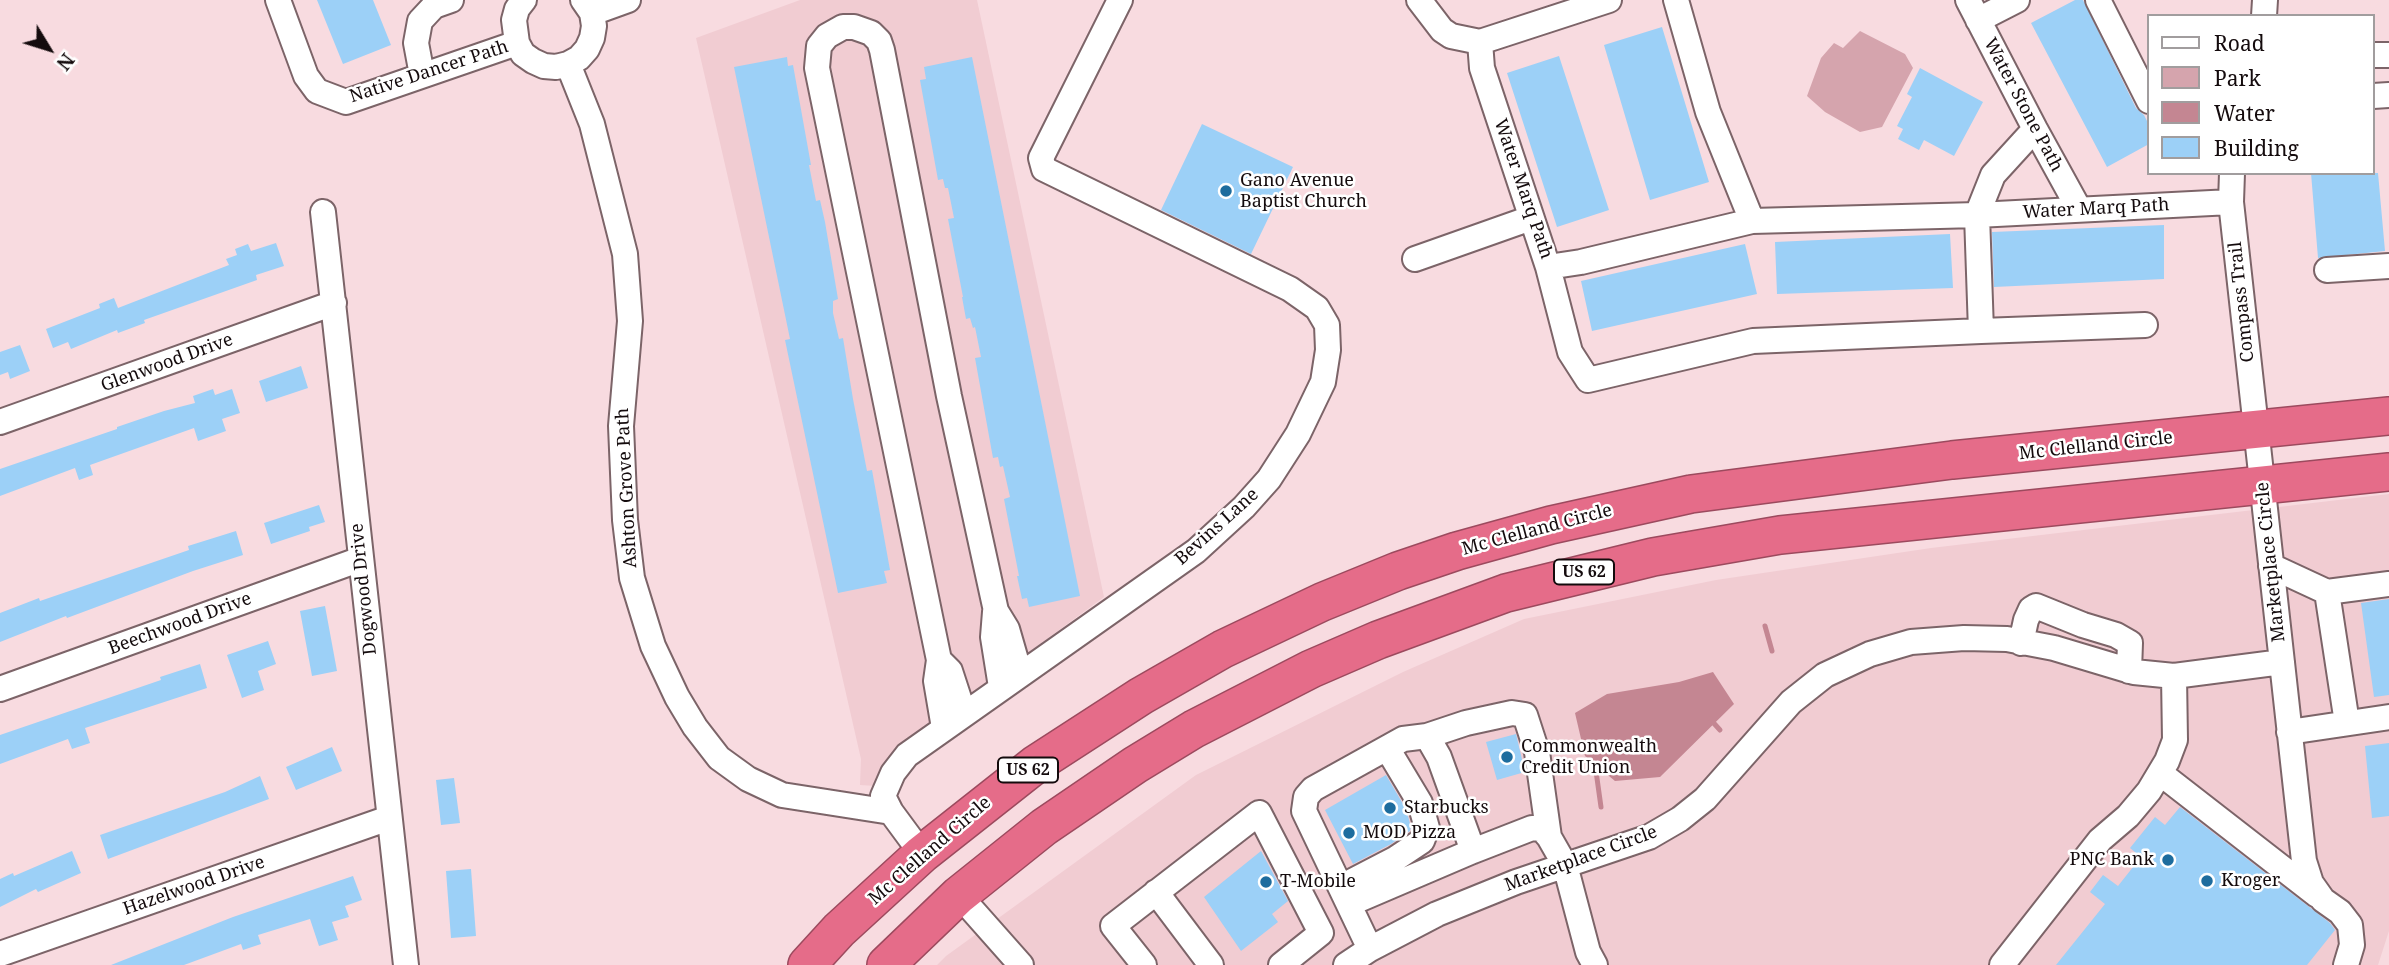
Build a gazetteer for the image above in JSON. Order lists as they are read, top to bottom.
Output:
{
  "streets": {
    "highway": ["Mc Clelland Circle", "US 62"],
    "street": [
      "Native Dancer Path",
      "Water Stone Path",
      "Water Marq Path",
      "Compass Trail",
      "Glenwood Drive",
      "Ashton Grove Path",
      "Bevins Lane",
      "Marketplace Circle",
      "Dogwood Drive",
      "Beechwood Drive",
      "Hazelwood Drive"
    ]
  },
  "crossings": [
    ["Water Stone Path", "Water Marq Path"],
    ["Water Marq Path", "Compass Trail"],
    ["Compass Trail", "Mc Clelland Circle"],
    ["Compass Trail", "Marketplace Circle"],
    ["Glenwood Drive", "Dogwood Drive"],
    ["Mc Clelland Circle", "Marketplace Circle"],
    ["Ashton Grove Path", "Bevins Lane"],
    ["Marketplace Circle", "US 62"],
    ["Dogwood Drive", "Beechwood Drive"],
    ["Dogwood Drive", "Hazelwood Drive"]
  ],
  "places": [
    "Gano Avenue Baptist Church",
    "Commonwealth Credit Union",
    "Starbucks",
    "MOD Pizza",
    "PNC Bank",
    "Kroger",
    "T-Mobile"
  ],
  "legend": [
    "Road",
    "Park",
    "Water",
    "Building"
  ],
  "north": "bottom right"
}
